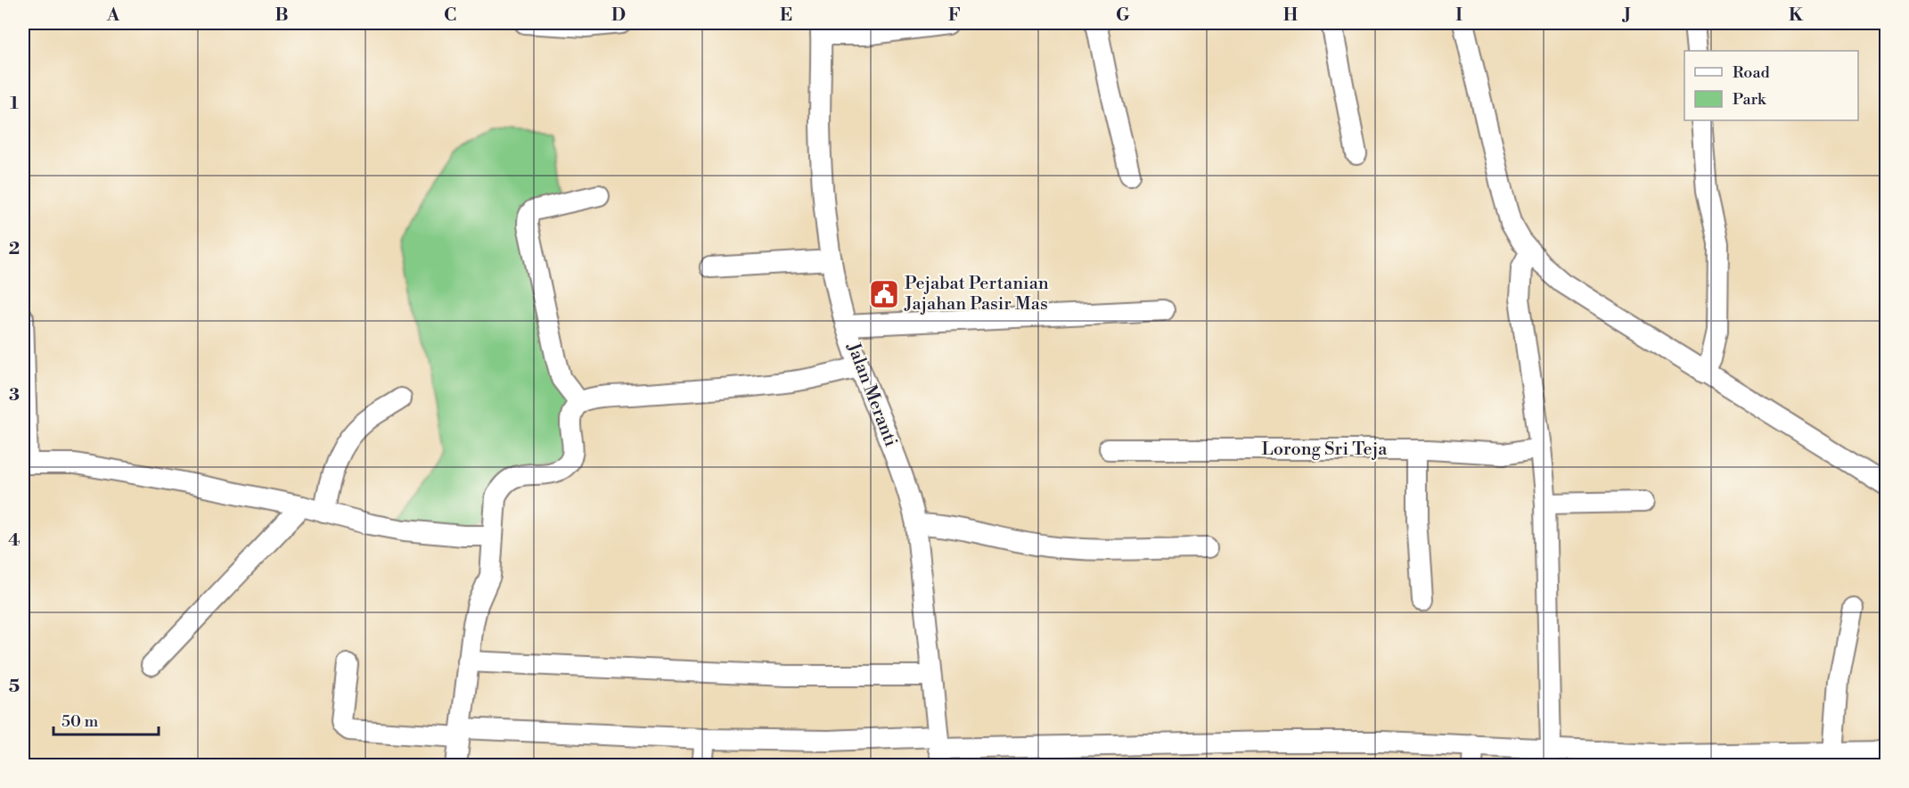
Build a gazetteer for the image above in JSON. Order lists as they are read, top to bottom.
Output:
{
  "streets": {
    "street": ["Jalan Meranti", "Lorong Sri Teja"]
  },
  "places": {
    "public building": ["Pejabat Pertanian Jajahan Pasir Mas"]
  },
  "legend": ["Road", "Park"],
  "scale_bar": "50 m",
  "grid": {
    "columns": [
      "A",
      "B",
      "C",
      "D",
      "E",
      "F",
      "G",
      "H",
      "I",
      "J",
      "K"
    ],
    "rows": [
      "1",
      "2",
      "3",
      "4",
      "5"
    ]
  }
}
